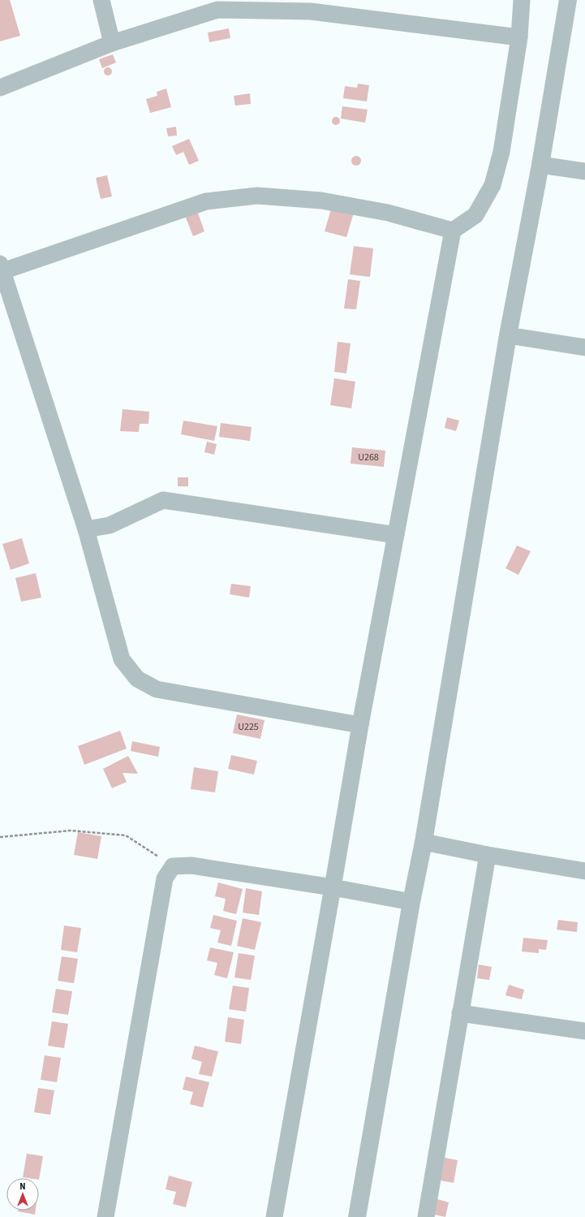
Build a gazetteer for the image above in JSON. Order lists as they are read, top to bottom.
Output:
{
  "house_numbers": ["U268", "U225"],
  "north": "top"
}
